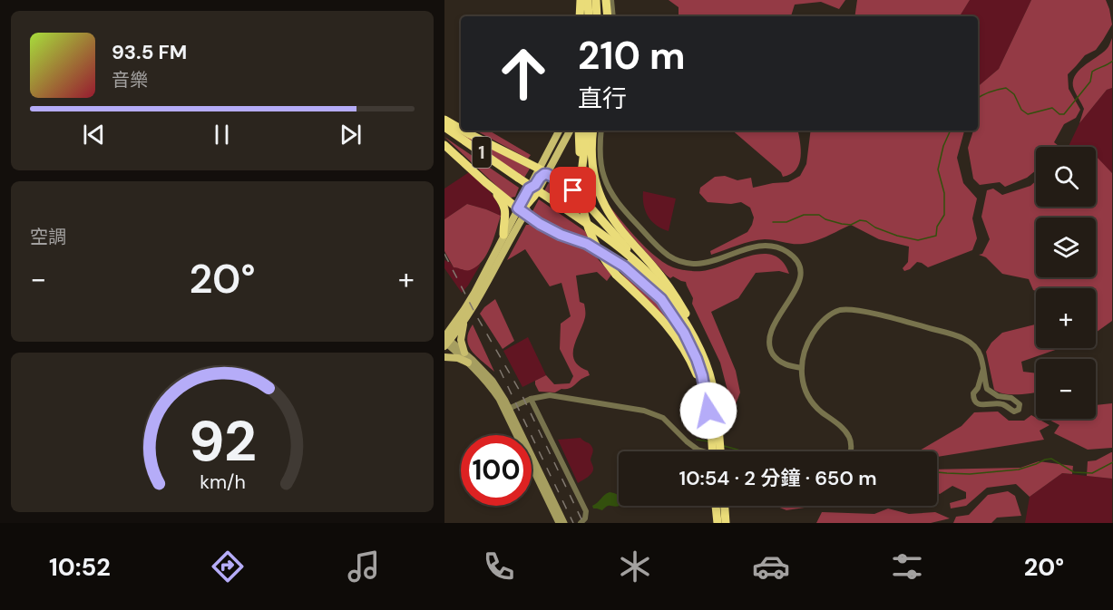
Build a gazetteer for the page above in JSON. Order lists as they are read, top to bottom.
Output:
{
  "streets": {
    "highway": ["1"]
  },
  "page": {
    "turn": ["210 m", "直行"],
    "song": ["93.5 FM", "音樂"],
    "map_buttons": ["+", "−"],
    "tile": "空調",
    "heat": ["−", "20°", "+"],
    "limit": "100",
    "trip": "10:54 · 2 分鐘 · 650 m",
    "tabs": ["10:52", "20°"],
    "gauge": ["92", "km/h"]
  }
}
